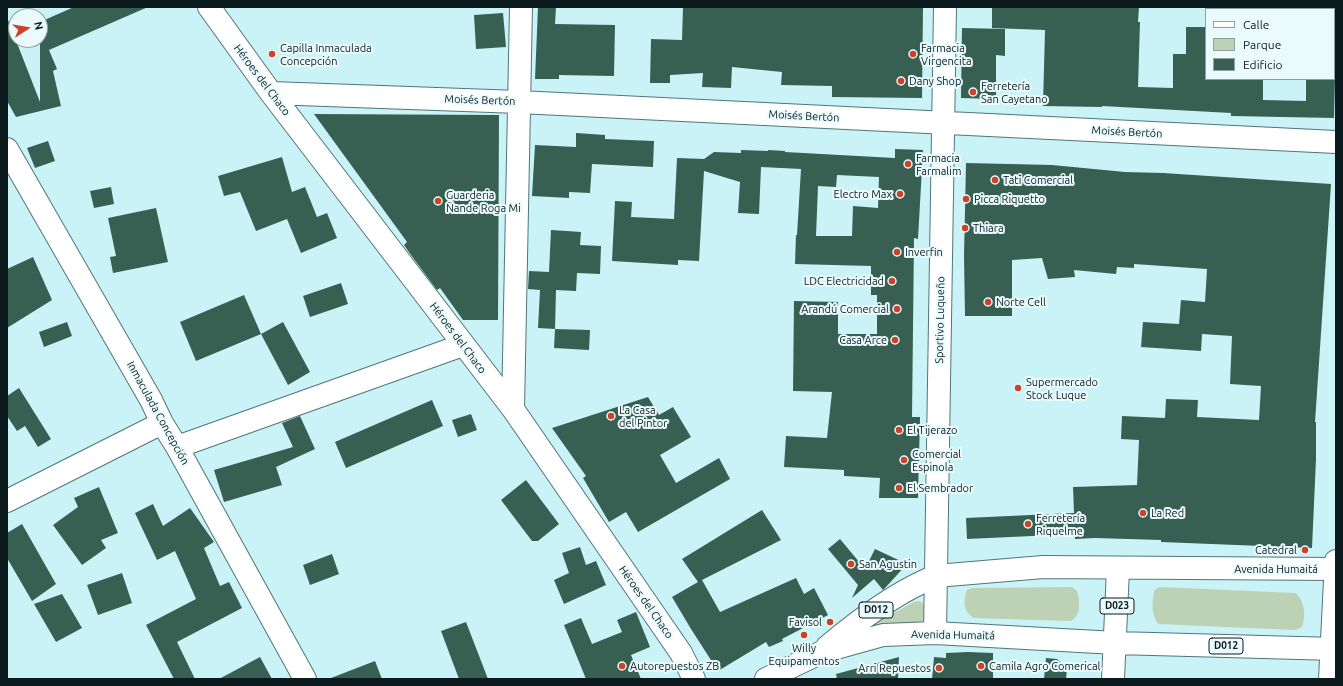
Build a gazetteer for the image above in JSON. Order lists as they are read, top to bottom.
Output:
{
  "streets": {
    "street": [
      "Héroes del Chaco",
      "Moisés Bertón",
      "Sportivo Luqueño",
      "Inmaculada Concepción",
      "Avenida Humaitá",
      "D023",
      "D012"
    ]
  },
  "crossings": [
    ["Héroes del Chaco", "Moisés Bertón"],
    ["Moisés Bertón", "Sportivo Luqueño"],
    ["Sportivo Luqueño", "Avenida Humaitá"],
    ["Avenida Humaitá", "D023"],
    ["Avenida Humaitá", "D012"]
  ],
  "places": [
    "Capilla Inmaculada Concepción",
    "Farmacia Virgencita",
    "Dany Shop",
    "Ferretería San Cayetano",
    "Farmacia Farmalim",
    "Tati Comercial",
    "Electro Max",
    "Picca Riquetto",
    "Guarderia Ñande Roga Mi",
    "Thiara",
    "Inverfin",
    "LDC Electricidad",
    "Norte Cell",
    "Arandú Comercial",
    "Casa Arce",
    "Supermercado Stock Luque",
    "La Casa del Pintor",
    "El Tijerazo",
    "Comercial Espinola",
    "El Sembrador",
    "La Red",
    "Ferretería Riquelme",
    "Catedral",
    "San Agustin",
    "Favisol",
    "Willy Equipamentos",
    "Autorepuestos ZB",
    "Camila Agro Comerical",
    "Arri Repuestos"
  ],
  "legend": ["Calle", "Parque", "Edificio"],
  "north": "right"
}
